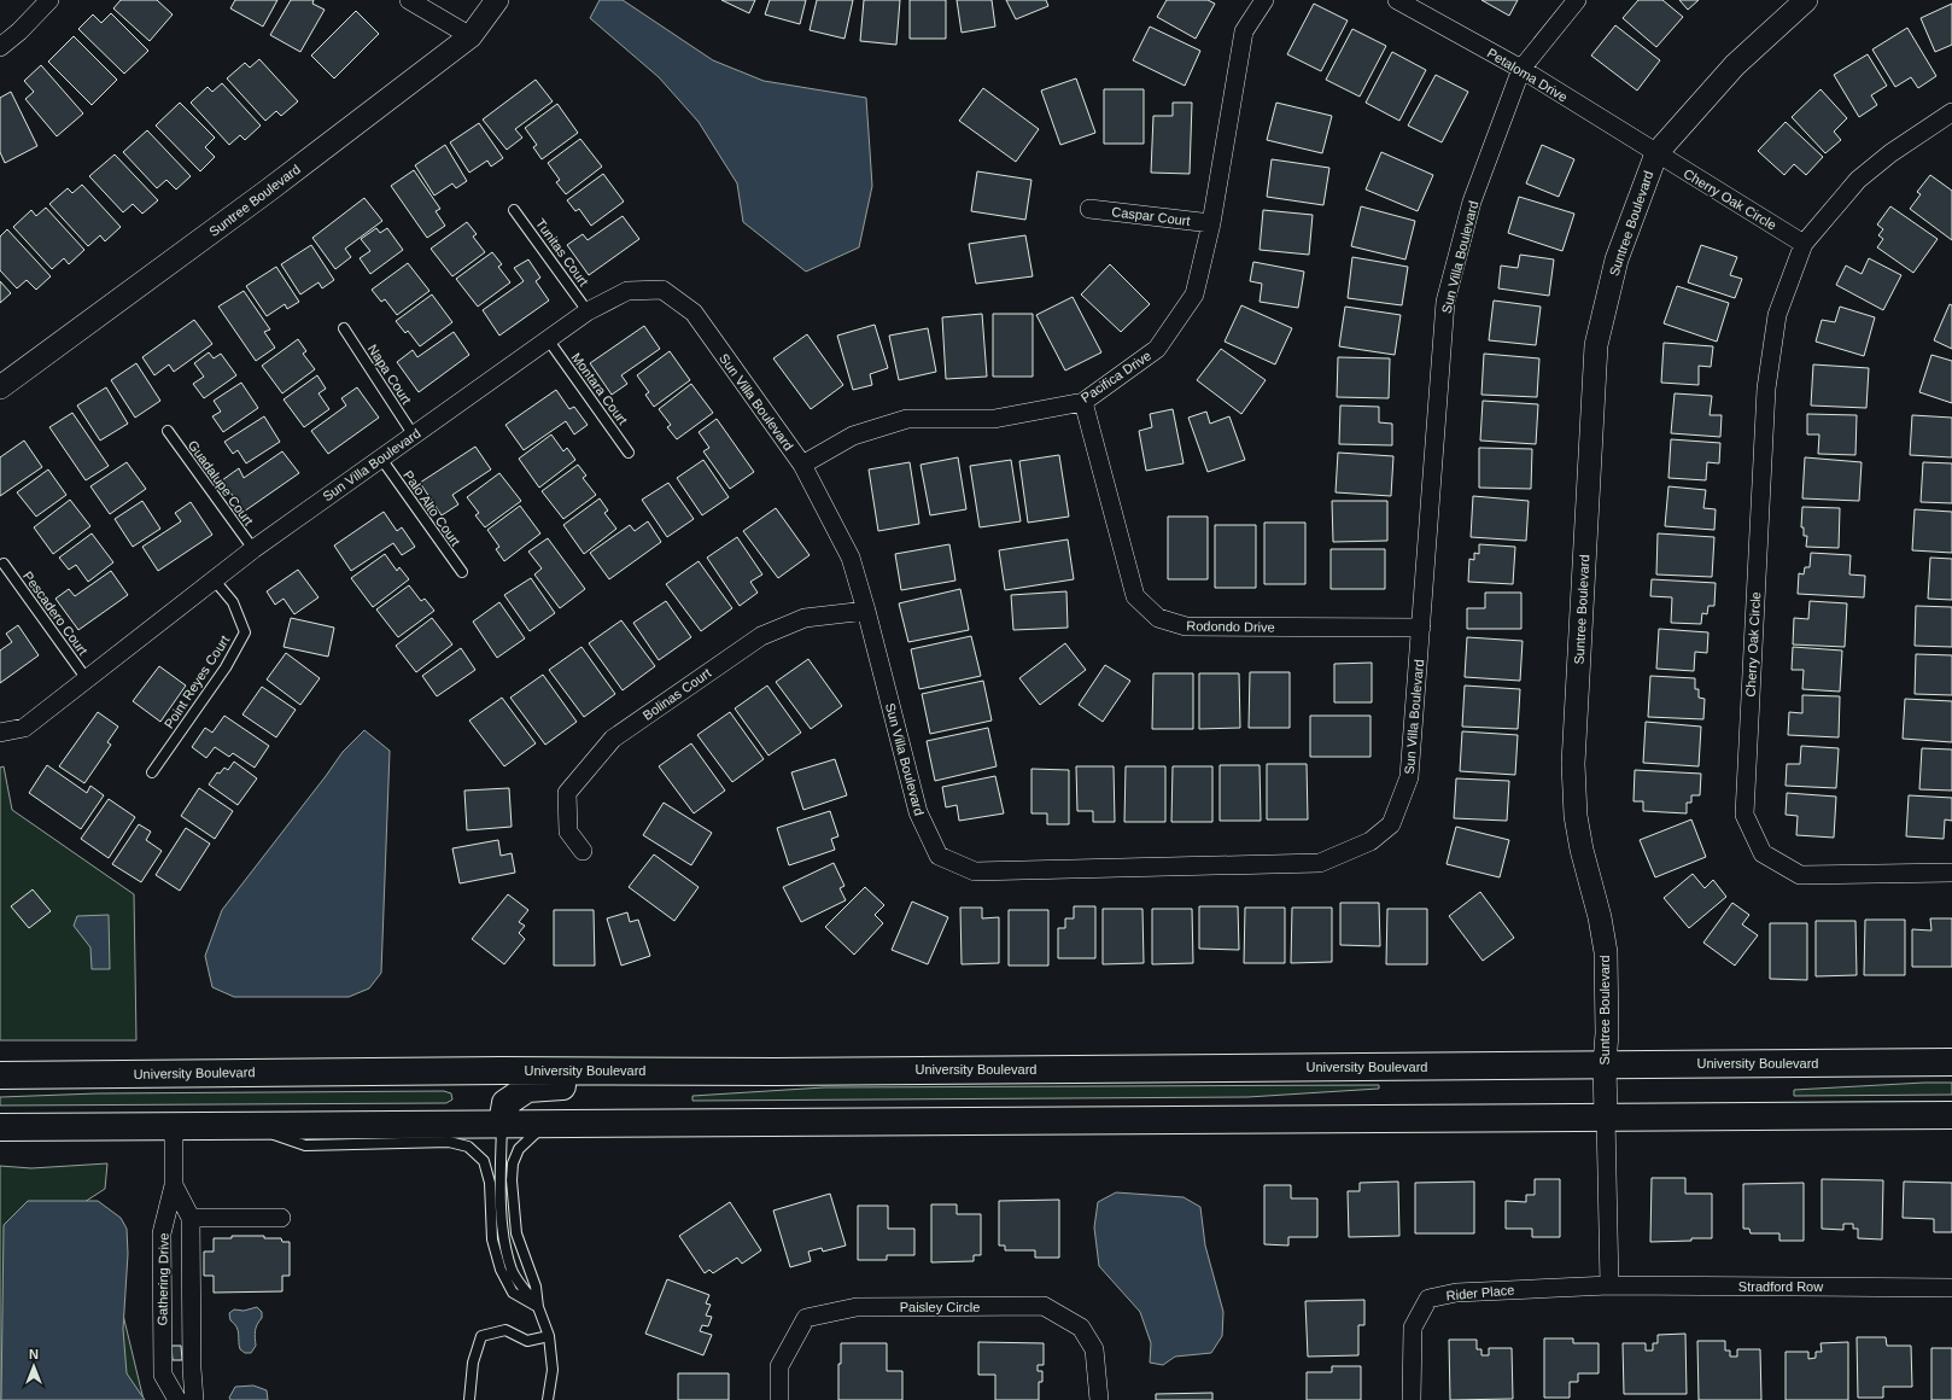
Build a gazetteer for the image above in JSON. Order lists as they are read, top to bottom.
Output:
{
  "streets": {
    "main road": ["University Boulevard"],
    "street": [
      "Petaloma Drive",
      "Cherry Oak Circle",
      "Suntree Boulevard",
      "Caspar Court",
      "Sun Villa Boulevard",
      "Pacifica Drive",
      "Rodondo Drive",
      "Bolinas Court",
      "Gathering Drive",
      "Stradford Row",
      "Rider Place",
      "Paisley Circle"
    ],
    "lane": [
      "Tunitas Court",
      "Napa Court",
      "Montara Court",
      "Guadalupe Court",
      "Palo Alto Court",
      "Pescadero Court",
      "Point Reyes Court"
    ]
  },
  "crossings": [
    ["Petaloma Drive", "Cherry Oak Circle"],
    ["Petaloma Drive", "Suntree Boulevard"],
    ["Petaloma Drive", "Sun Villa Boulevard"],
    ["Cherry Oak Circle", "Suntree Boulevard"],
    ["Suntree Boulevard", "University Boulevard"],
    ["Suntree Boulevard", "Stradford Row"],
    ["Suntree Boulevard", "Rider Place"],
    ["Caspar Court", "Pacifica Drive"],
    ["Tunitas Court", "Sun Villa Boulevard"],
    ["Sun Villa Boulevard", "Napa Court"],
    ["Sun Villa Boulevard", "Pacifica Drive"],
    ["Sun Villa Boulevard", "Montara Court"],
    ["Sun Villa Boulevard", "Guadalupe Court"],
    ["Sun Villa Boulevard", "Palo Alto Court"],
    ["Sun Villa Boulevard", "Pescadero Court"],
    ["Sun Villa Boulevard", "Rodondo Drive"],
    ["Sun Villa Boulevard", "Point Reyes Court"],
    ["Sun Villa Boulevard", "Bolinas Court"],
    ["Pacifica Drive", "Rodondo Drive"],
    ["Stradford Row", "Rider Place"]
  ],
  "north": "top"
}
